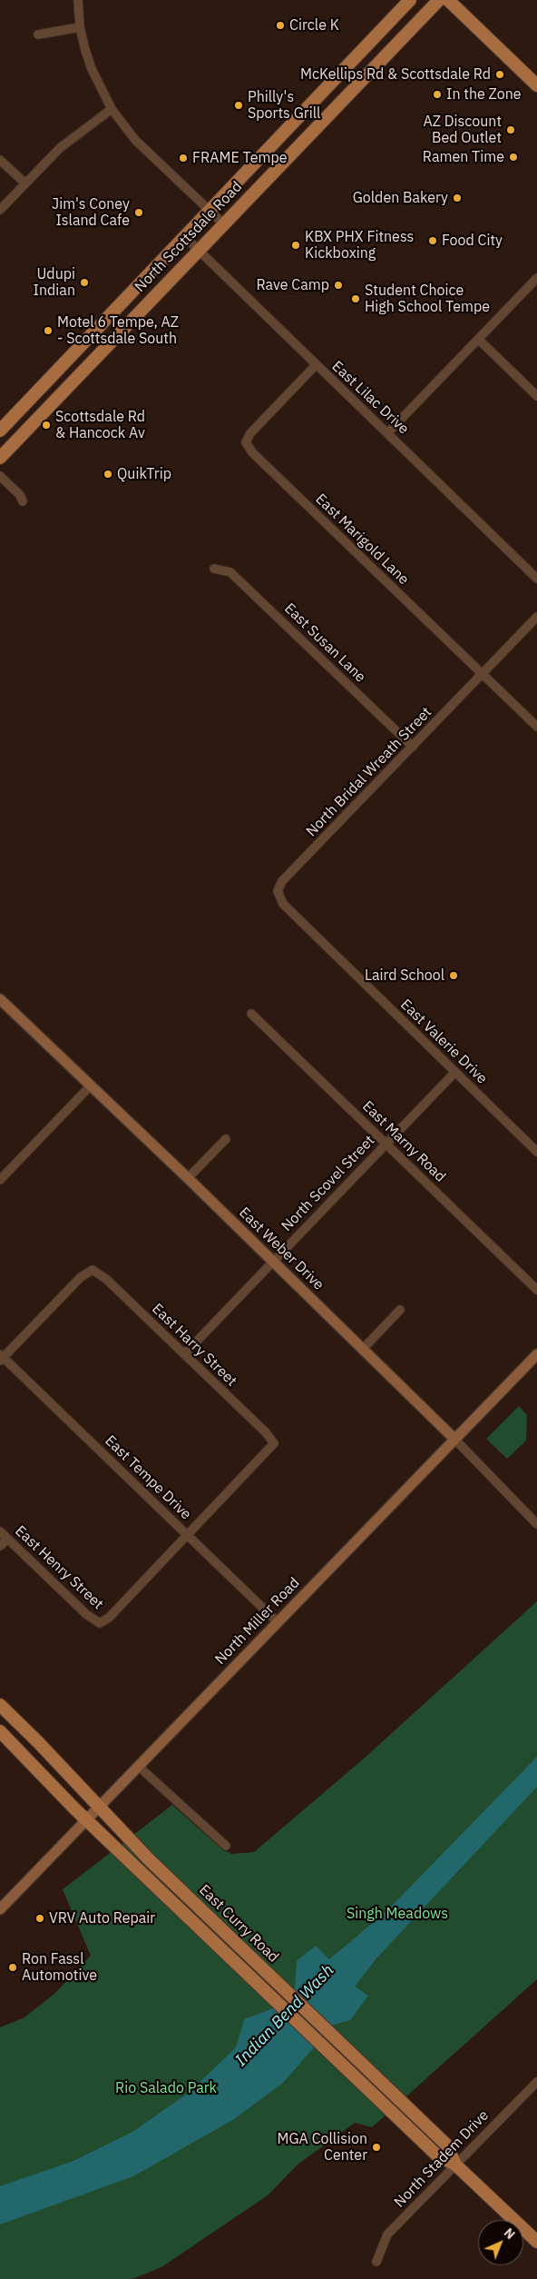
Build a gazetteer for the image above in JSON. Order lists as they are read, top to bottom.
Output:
{
  "streets": {
    "main road": ["North Scottsdale Road", "East Curry Road"],
    "street": [
      "East Lilac Drive",
      "East Marigold Lane",
      "East Susan Lane",
      "North Bridal Wreath Street",
      "East Valerie Drive",
      "East Marny Road",
      "North Scovel Street",
      "East Weber Drive",
      "East Harry Street",
      "East Tempe Drive",
      "East Henry Street",
      "North Miller Road",
      "North Stadem Drive"
    ]
  },
  "crossings": [
    ["North Scottsdale Road", "East Lilac Drive"],
    ["East Lilac Drive", "East Marigold Lane"],
    ["East Marigold Lane", "North Bridal Wreath Street"],
    ["East Susan Lane", "North Bridal Wreath Street"],
    ["North Bridal Wreath Street", "East Valerie Drive"],
    ["East Valerie Drive", "North Scovel Street"],
    ["East Marny Road", "North Scovel Street"],
    ["North Scovel Street", "East Weber Drive"],
    ["North Scovel Street", "East Harry Street"],
    ["East Weber Drive", "North Miller Road"],
    ["East Harry Street", "East Tempe Drive"],
    ["East Harry Street", "East Henry Street"],
    ["East Tempe Drive", "East Henry Street"],
    ["East Tempe Drive", "North Miller Road"],
    ["North Miller Road", "East Curry Road"],
    ["East Curry Road", "North Stadem Drive"]
  ],
  "water": ["Indian Bend Wash"],
  "parks": ["Singh Meadows", "Rio Salado Park"],
  "places": [
    "Circle K",
    "McKellips Rd & Scottsdale Rd",
    "In the Zone",
    "Philly's Sports Grill",
    "AZ Discount Bed Outlet",
    "Ramen Time",
    "FRAME Tempe",
    "Golden Bakery",
    "Jim's Coney Island Cafe",
    "Food City",
    "KBX PHX Fitness Kickboxing",
    "Udupi Indian",
    "Rave Camp",
    "Student Choice High School Tempe",
    "Motel 6 Tempe, AZ - Scottsdale South",
    "Scottsdale Rd & Hancock Av",
    "QuikTrip",
    "Laird School",
    "VRV Auto Repair",
    "Ron Fassl Automotive",
    "MGA Collision Center"
  ],
  "north": "top right"
}
